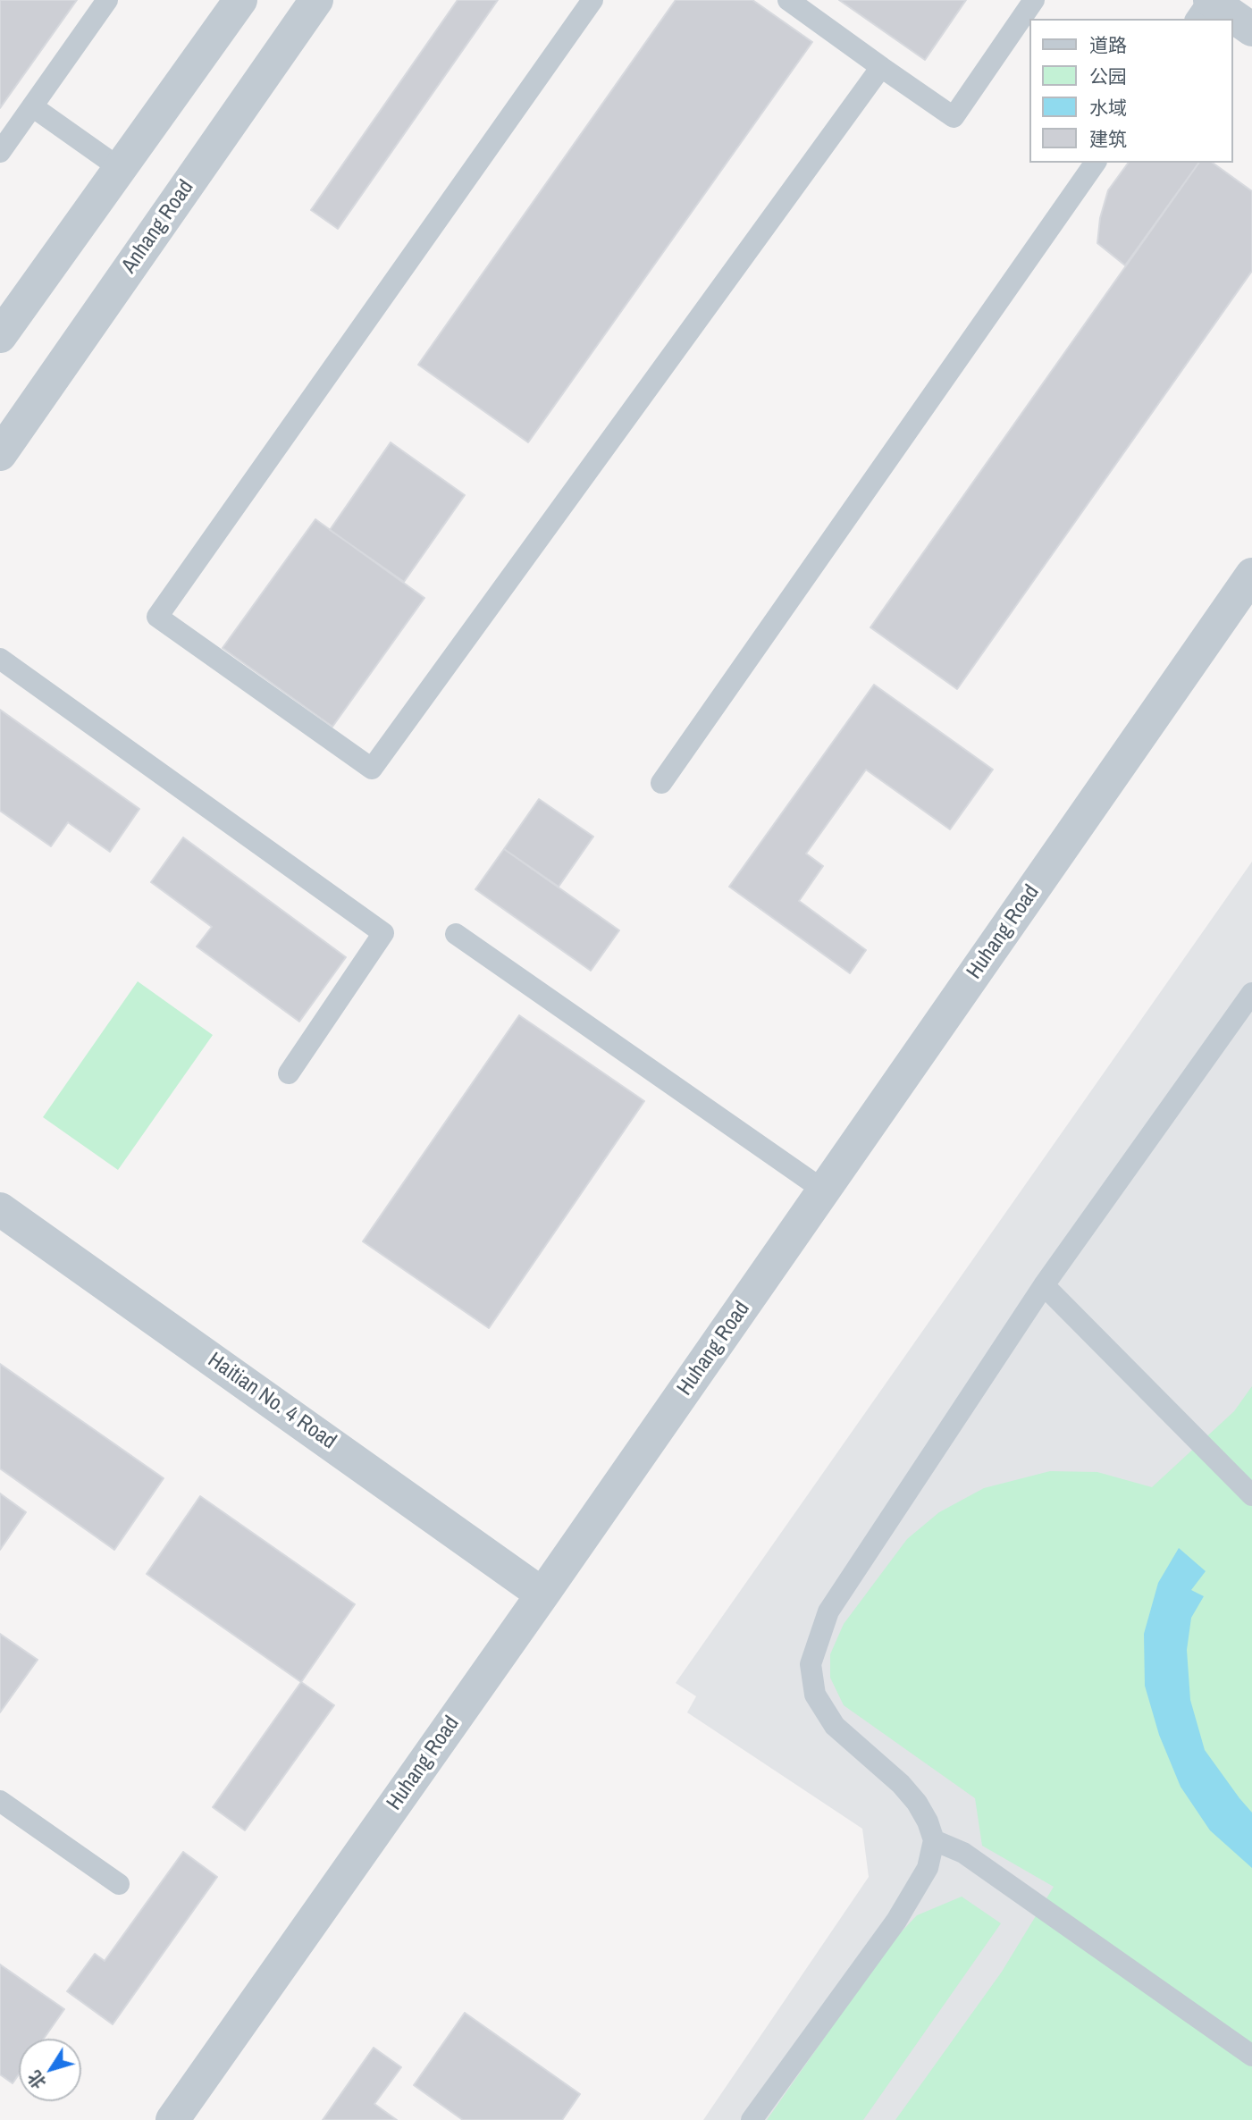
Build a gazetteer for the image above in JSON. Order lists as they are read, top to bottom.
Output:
{
  "streets": {
    "street": ["Anhang Road", "Huhang Road", "Haitian No. 4 Road"]
  },
  "crossings": [
    ["Huhang Road", "Haitian No. 4 Road"]
  ],
  "legend": [
    "道路",
    "公园",
    "水域",
    "建筑"
  ],
  "north": "bottom left"
}
